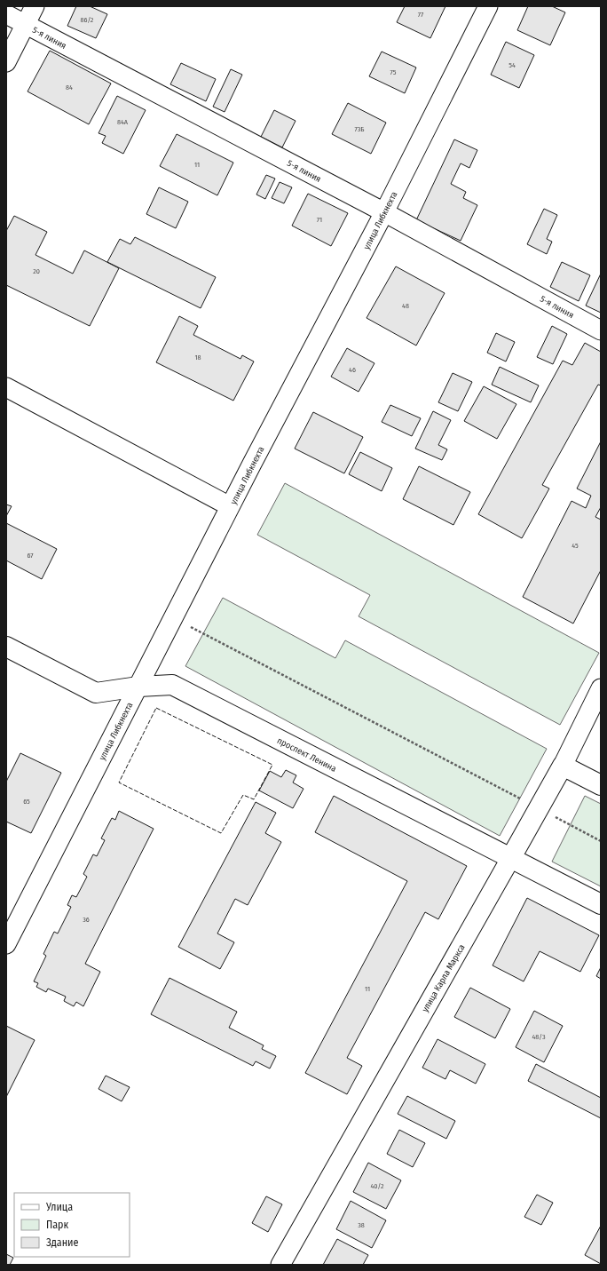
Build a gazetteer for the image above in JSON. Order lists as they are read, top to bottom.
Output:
{
  "streets": {
    "street": [
      "5-я линия",
      "улица Либкнехта",
      "проспект Ленина",
      "улица Карла Маркса"
    ]
  },
  "crossings": [
    ["5-я линия", "улица Либкнехта"],
    ["улица Либкнехта", "проспект Ленина"],
    ["проспект Ленина", "улица Карла Маркса"]
  ],
  "house_numbers": [
    "77",
    "86/2",
    "54",
    "75",
    "84",
    "84А",
    "73Б",
    "11",
    "71",
    "20",
    "48",
    "18",
    "46",
    "45",
    "67",
    "65",
    "36",
    "11",
    "48/3",
    "40/2",
    "38"
  ],
  "legend": ["Улица", "Парк", "Здание"]
}
